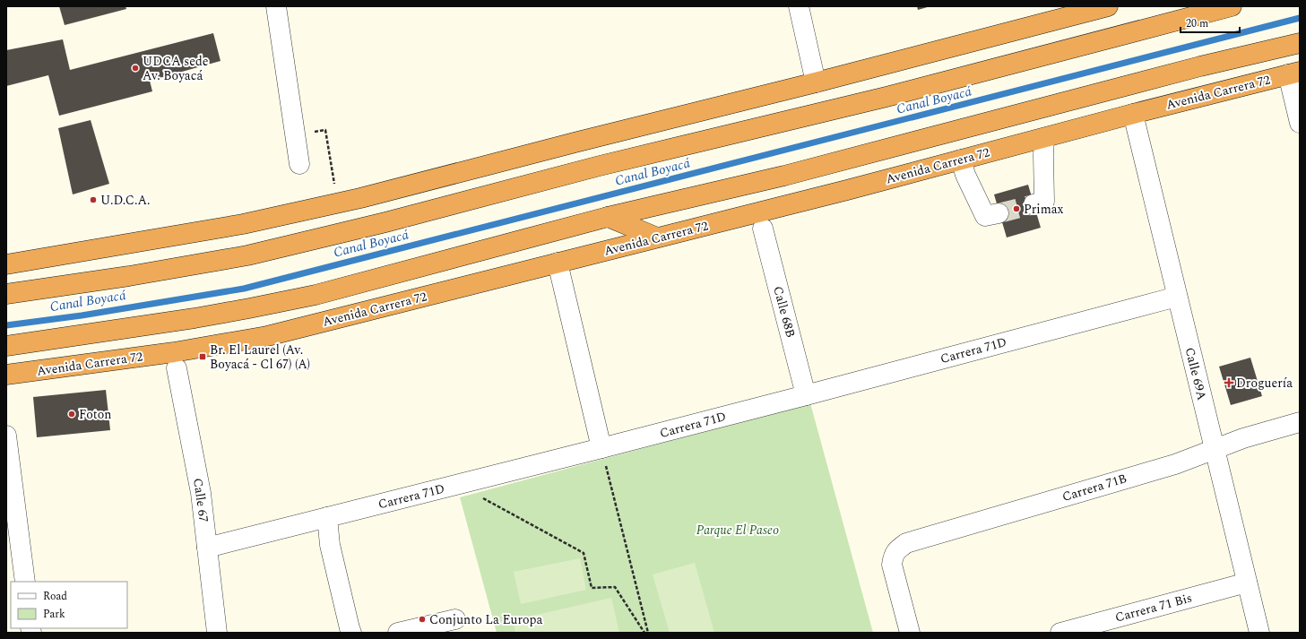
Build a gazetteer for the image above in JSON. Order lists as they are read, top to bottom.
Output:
{
  "streets": {
    "highway": ["Avenida Carrera 72"],
    "street": [
      "Calle 68B",
      "Carrera 71D",
      "Calle 69A",
      "Carrera 71B",
      "Calle 67",
      "Carrera 71 Bis"
    ]
  },
  "crossings": [
    ["Avenida Carrera 72", "Calle 69A"],
    ["Calle 68B", "Carrera 71D"],
    ["Carrera 71D", "Calle 69A"],
    ["Carrera 71D", "Calle 67"],
    ["Calle 69A", "Carrera 71B"],
    ["Calle 69A", "Carrera 71 Bis"]
  ],
  "water": ["Canal Boyacá"],
  "parks": ["Parque El Paseo"],
  "places": {
    "other": [
      "UDCA sede Av. Boyacá",
      "U.D.C.A.",
      "Primax",
      "Foton",
      "Conjunto La Europa"
    ],
    "transit": ["Br. El Laurel (Av. Boyacá - Cl 67) (A)"],
    "health": ["Droguería"]
  },
  "legend": ["Road", "Park"],
  "scale_bar": "20 m"
}
